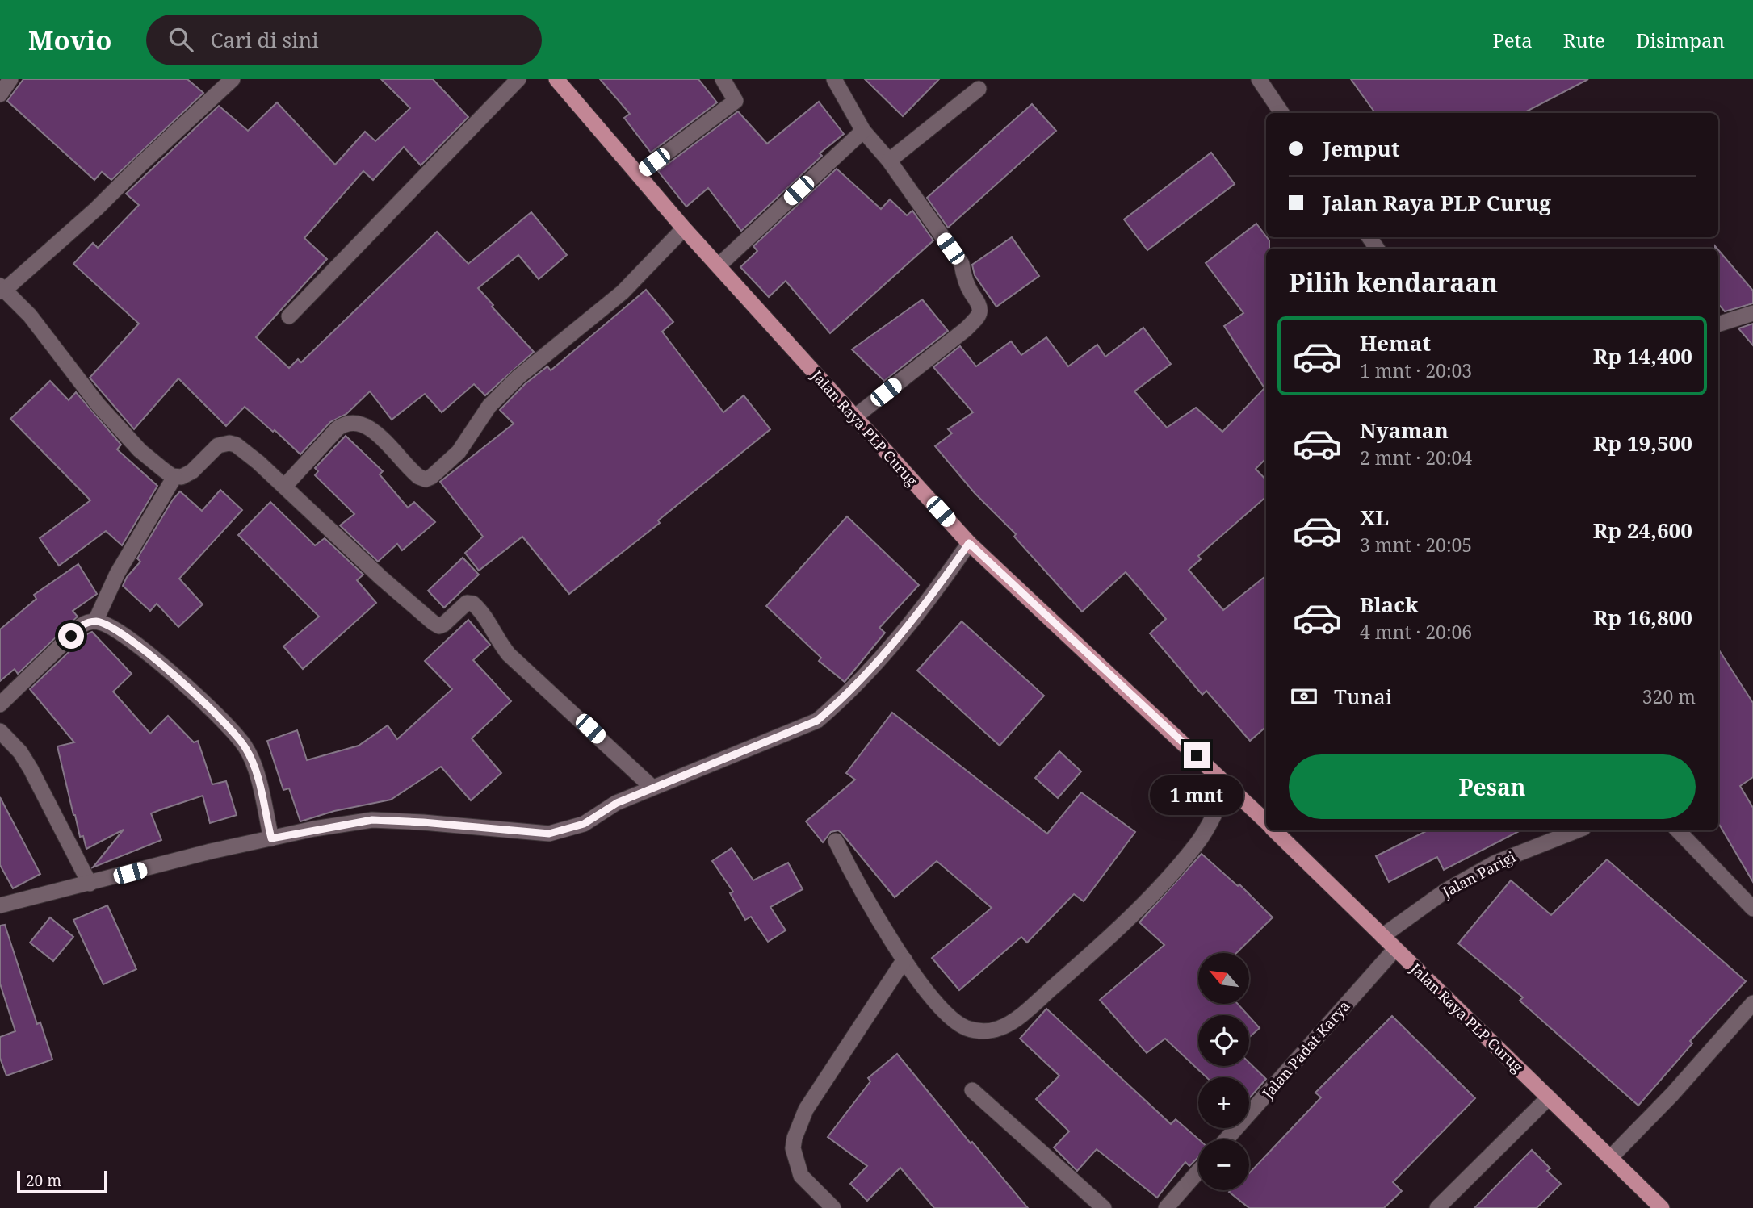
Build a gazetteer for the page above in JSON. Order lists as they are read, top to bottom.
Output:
{
  "streets": {
    "main road": ["Jalan Raya PLP Curug"],
    "street": ["Jalan Parigi", "Jalan Padat Karya"]
  },
  "crossings": [
    ["Jalan Raya PLP Curug", "Jalan Parigi"],
    ["Jalan Raya PLP Curug", "Jalan Padat Karya"]
  ],
  "scale_bar": "20 m",
  "north": "top left",
  "page": {
    "header": "Movio",
    "search": "Cari di sini",
    "nav": ["Peta", "Rute", "Disimpan"],
    "banner": ["Jemput", "Jalan Raya PLP Curug"],
    "heading": "Pilih kendaraan",
    "list": [
      {
        "name": "Hemat",
        "note": "1 mnt · 20:03",
        "value": "Rp 14,400"
      },
      {
        "name": "Nyaman",
        "note": "2 mnt · 20:04",
        "value": "Rp 19,500"
      },
      {
        "name": "XL",
        "note": "3 mnt · 20:05",
        "value": "Rp 24,600"
      },
      {
        "name": "Black",
        "note": "4 mnt · 20:06",
        "value": "Rp 16,800"
      }
    ],
    "pay": ["Tunai", "320 m"],
    "buttons": "Pesan",
    "bubble": "1 mnt",
    "map_buttons": ["+", "−"],
    "scale": "20 m"
  }
}
